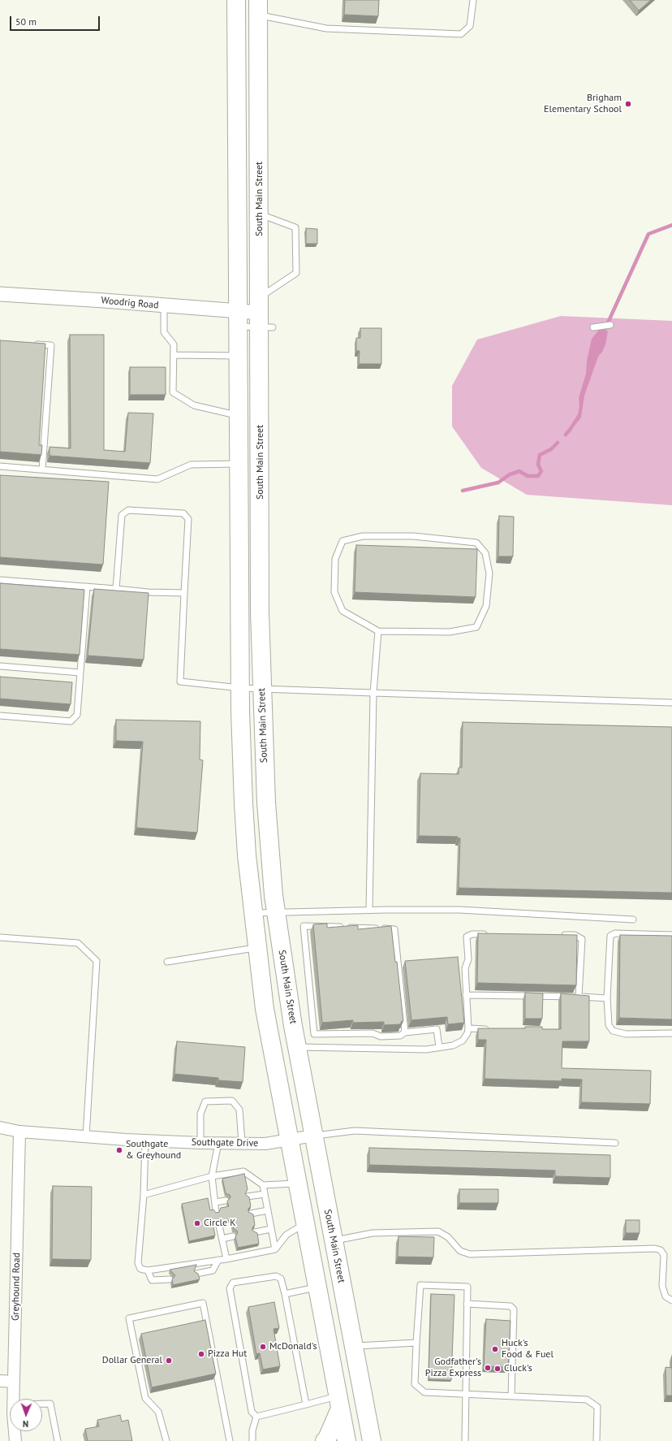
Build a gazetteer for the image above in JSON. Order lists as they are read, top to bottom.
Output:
{
  "streets": {
    "highway": ["South Main Street"],
    "street": ["Woodrig Road", "Southgate Drive", "Greyhound Road"]
  },
  "crossings": [
    ["South Main Street", "Woodrig Road"],
    ["South Main Street", "Southgate Drive"],
    ["Southgate Drive", "Greyhound Road"]
  ],
  "places": [
    "Brigham Elementary School",
    "Southgate & Greyhound",
    "Circle K",
    "McDonald's",
    "Huck's Food & Fuel",
    "Pizza Hut",
    "Dollar General",
    "Godfather's Pizza Express",
    "Cluck's"
  ],
  "scale_bar": "50 m",
  "north": "bottom"
}
